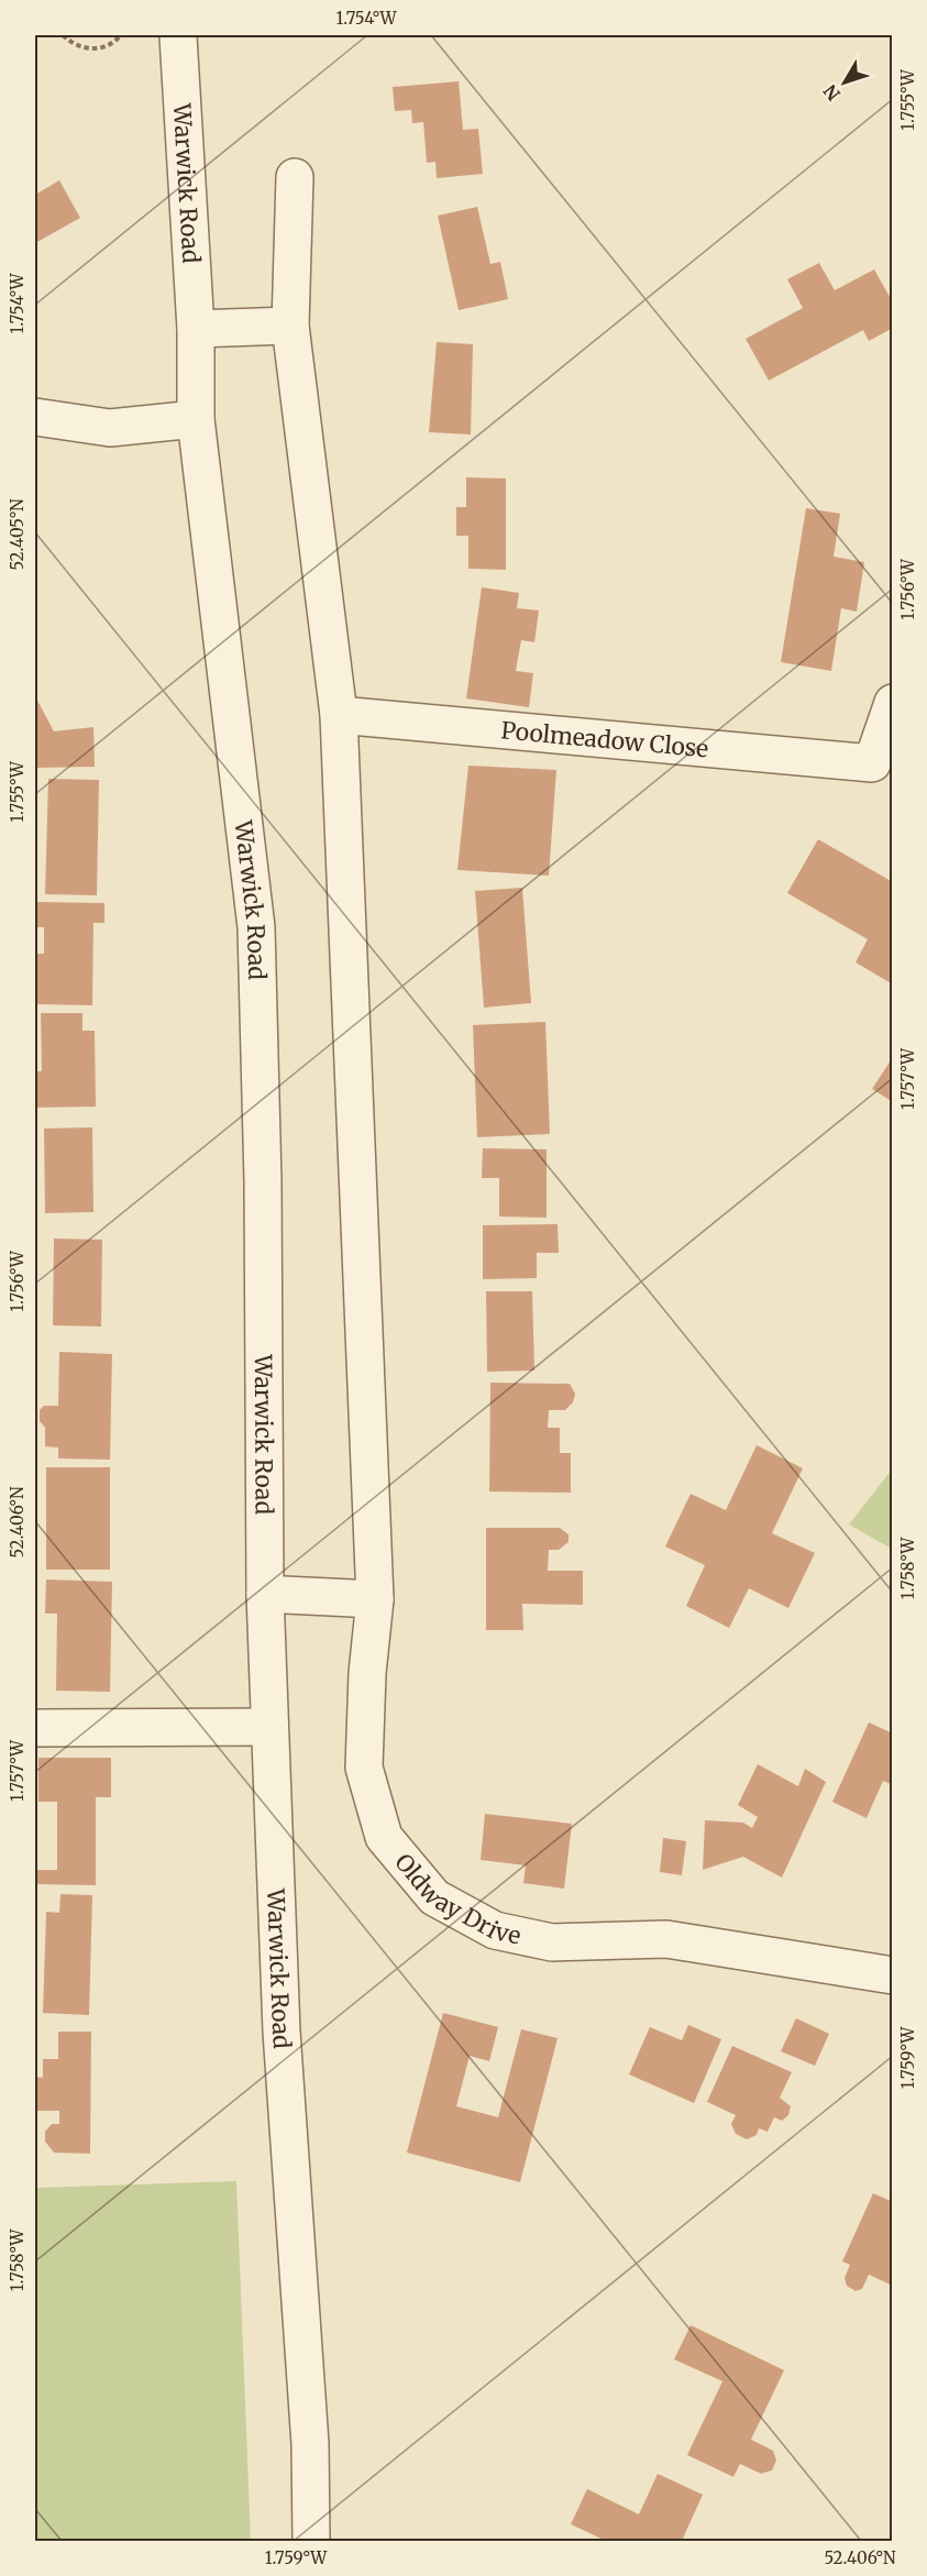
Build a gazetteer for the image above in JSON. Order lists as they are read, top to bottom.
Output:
{
  "streets": {
    "street": ["Warwick Road", "Poolmeadow Close", "Oldway Drive"]
  },
  "north": "bottom left",
  "coordinates": [
    "1.754°W",
    "1.755°W",
    "52.405°N",
    "1.756°W",
    "1.757°W",
    "52.406°N",
    "1.758°W",
    "1.759°W"
  ]
}
